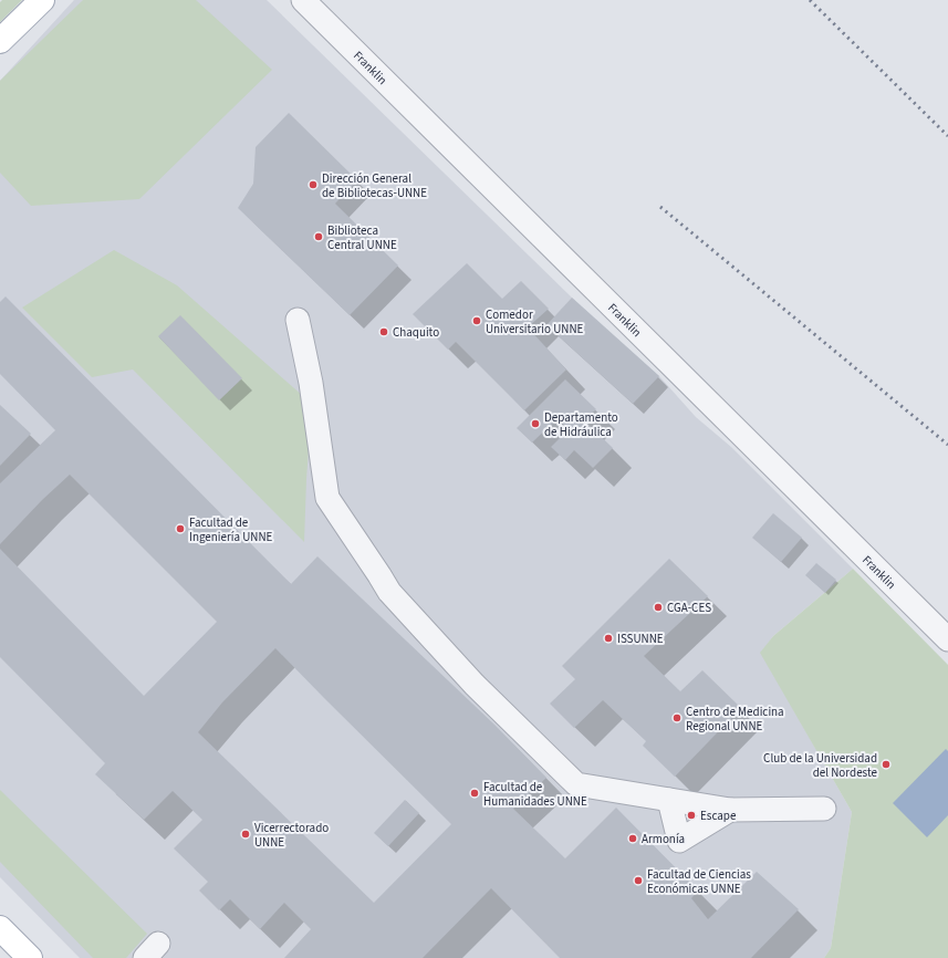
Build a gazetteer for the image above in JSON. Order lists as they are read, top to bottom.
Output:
{
  "streets": {
    "street": ["Franklin"]
  },
  "places": [
    "Dirección General de Bibliotecas-UNNE",
    "Biblioteca Central UNNE",
    "Comedor Universitario UNNE",
    "Chaquito",
    "Departamento de Hidráulica",
    "Facultad de Ingeniería UNNE",
    "CGA-CES",
    "ISSUNNE",
    "Centro de Medicina Regional UNNE",
    "Club de la Universidad del Nordeste",
    "Facultad de Humanidades UNNE",
    "Escape",
    "Vicerrectorado UNNE",
    "Armonía",
    "Facultad de Ciencias Económicas UNNE"
  ]
}
